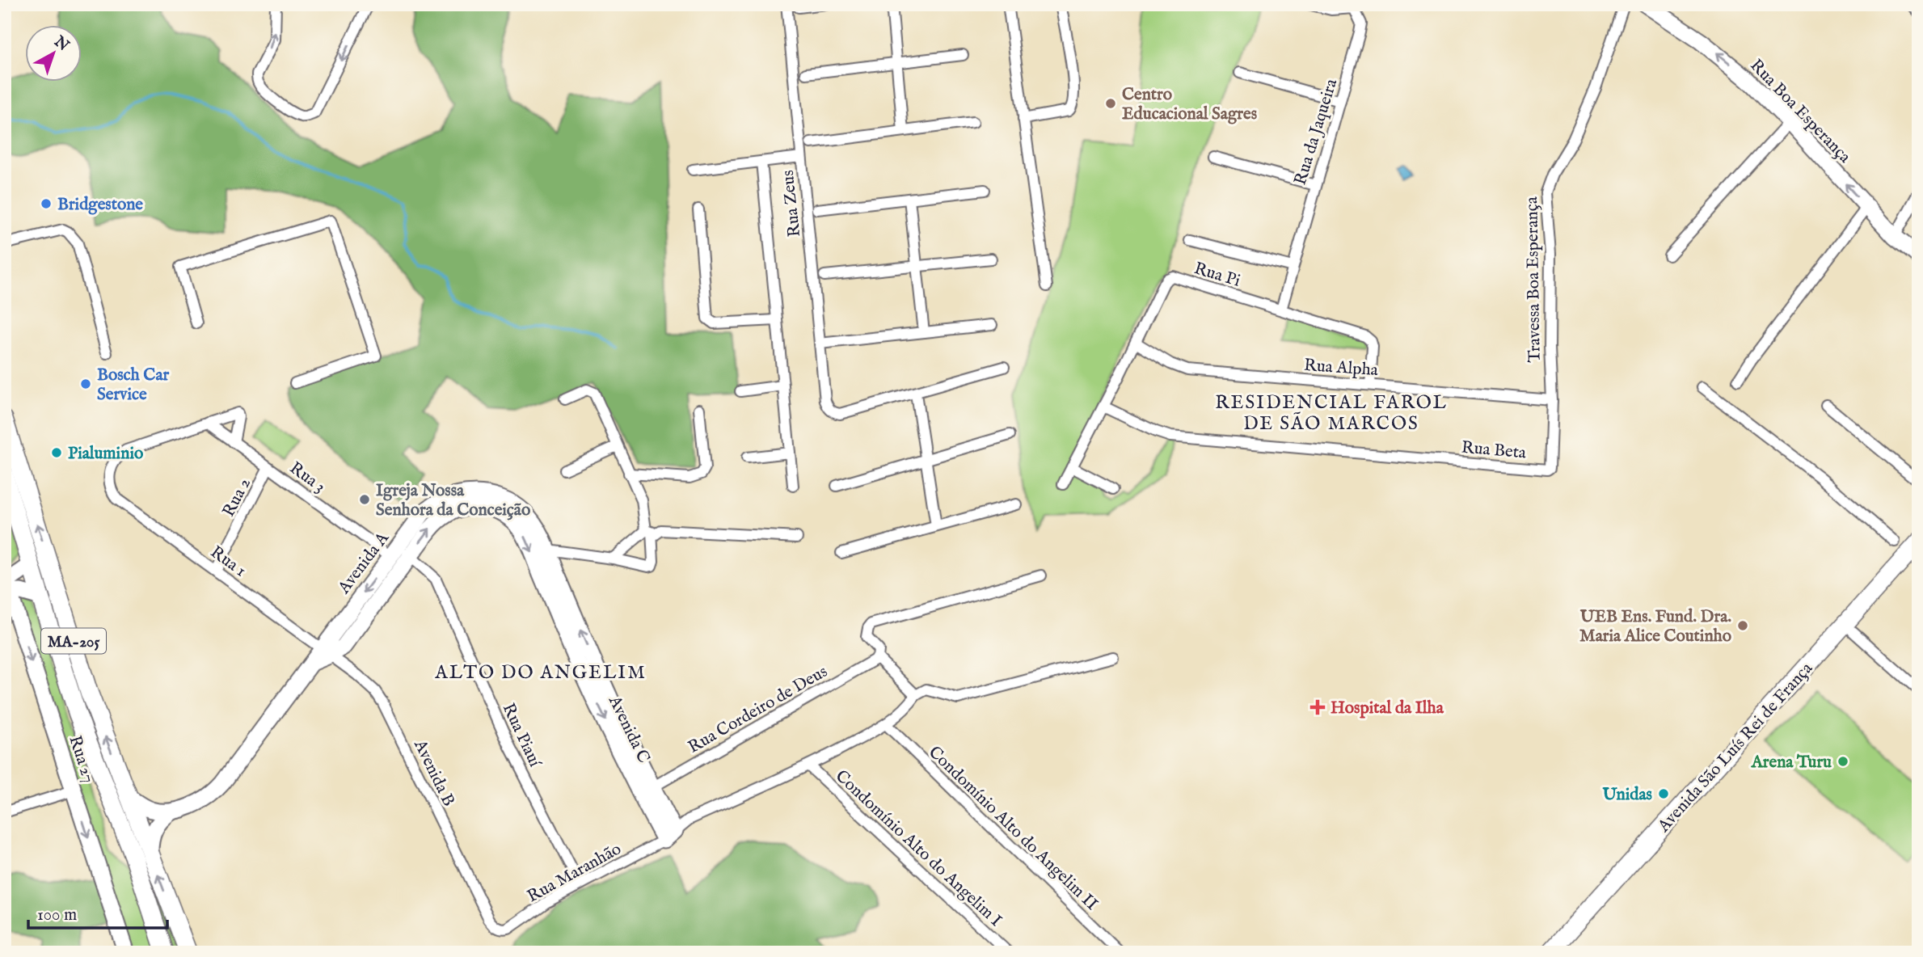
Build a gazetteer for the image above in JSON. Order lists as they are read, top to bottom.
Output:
{
  "streets": {
    "main road": ["MA-205", "Avenida São Luís Rei de França"],
    "street": [
      "Rua Boa Esperança",
      "Rua da Jaqueira",
      "Rua Zeus",
      "Rua Pi",
      "Travessa Boa Esperança",
      "Rua Alpha",
      "Rua Beta",
      "Rua 3",
      "Rua 2",
      "Rua 1",
      "Avenida A",
      "Rua Cordeiro de Deus",
      "Avenida C",
      "Rua Piauí",
      "Rua 27",
      "Avenida B",
      "Condomínio Alto do Angelim II",
      "Condomínio Alto do Angelim I",
      "Rua Maranhão"
    ]
  },
  "crossings": [
    ["Rua da Jaqueira", "Rua Pi"],
    ["Rua Pi", "Rua Alpha"],
    ["Rua Pi", "Rua Beta"],
    ["Travessa Boa Esperança", "Rua Alpha"],
    ["Travessa Boa Esperança", "Rua Beta"],
    ["Rua 3", "Rua 2"],
    ["Rua 3", "Rua 1"],
    ["Rua 3", "Avenida A"],
    ["Rua 3", "Rua Piauí"],
    ["Rua 2", "Rua 1"],
    ["Rua 1", "Avenida A"],
    ["Rua 1", "Avenida B"],
    ["Avenida A", "MA-205"],
    ["Avenida A", "Avenida C"],
    ["Avenida A", "Rua Piauí"],
    ["Avenida A", "Avenida B"],
    ["Rua Cordeiro de Deus", "Avenida C"],
    ["Avenida C", "Rua Maranhão"],
    ["Rua Piauí", "Rua Maranhão"],
    ["Avenida B", "Rua Maranhão"]
  ],
  "one_way": ["Rua Boa Esperança", "Rua 27"],
  "districts": ["RESIDENCIAL FAROL DE SÃO MARCOS", "ALTO DO ANGELIM"],
  "places": {
    "other": [
      "Centro Educacional Sagres",
      "Bridgestone",
      "Bosch Car Service",
      "Pialuminio",
      "Igreja Nossa Senhora da Conceição",
      "UEB Ens. Fund. Dra. Maria Alice Coutinho",
      "Arena Turu",
      "Unidas"
    ],
    "health": ["Hospital da Ilha"]
  },
  "scale_bar": "100 m",
  "north": "top right"
}
